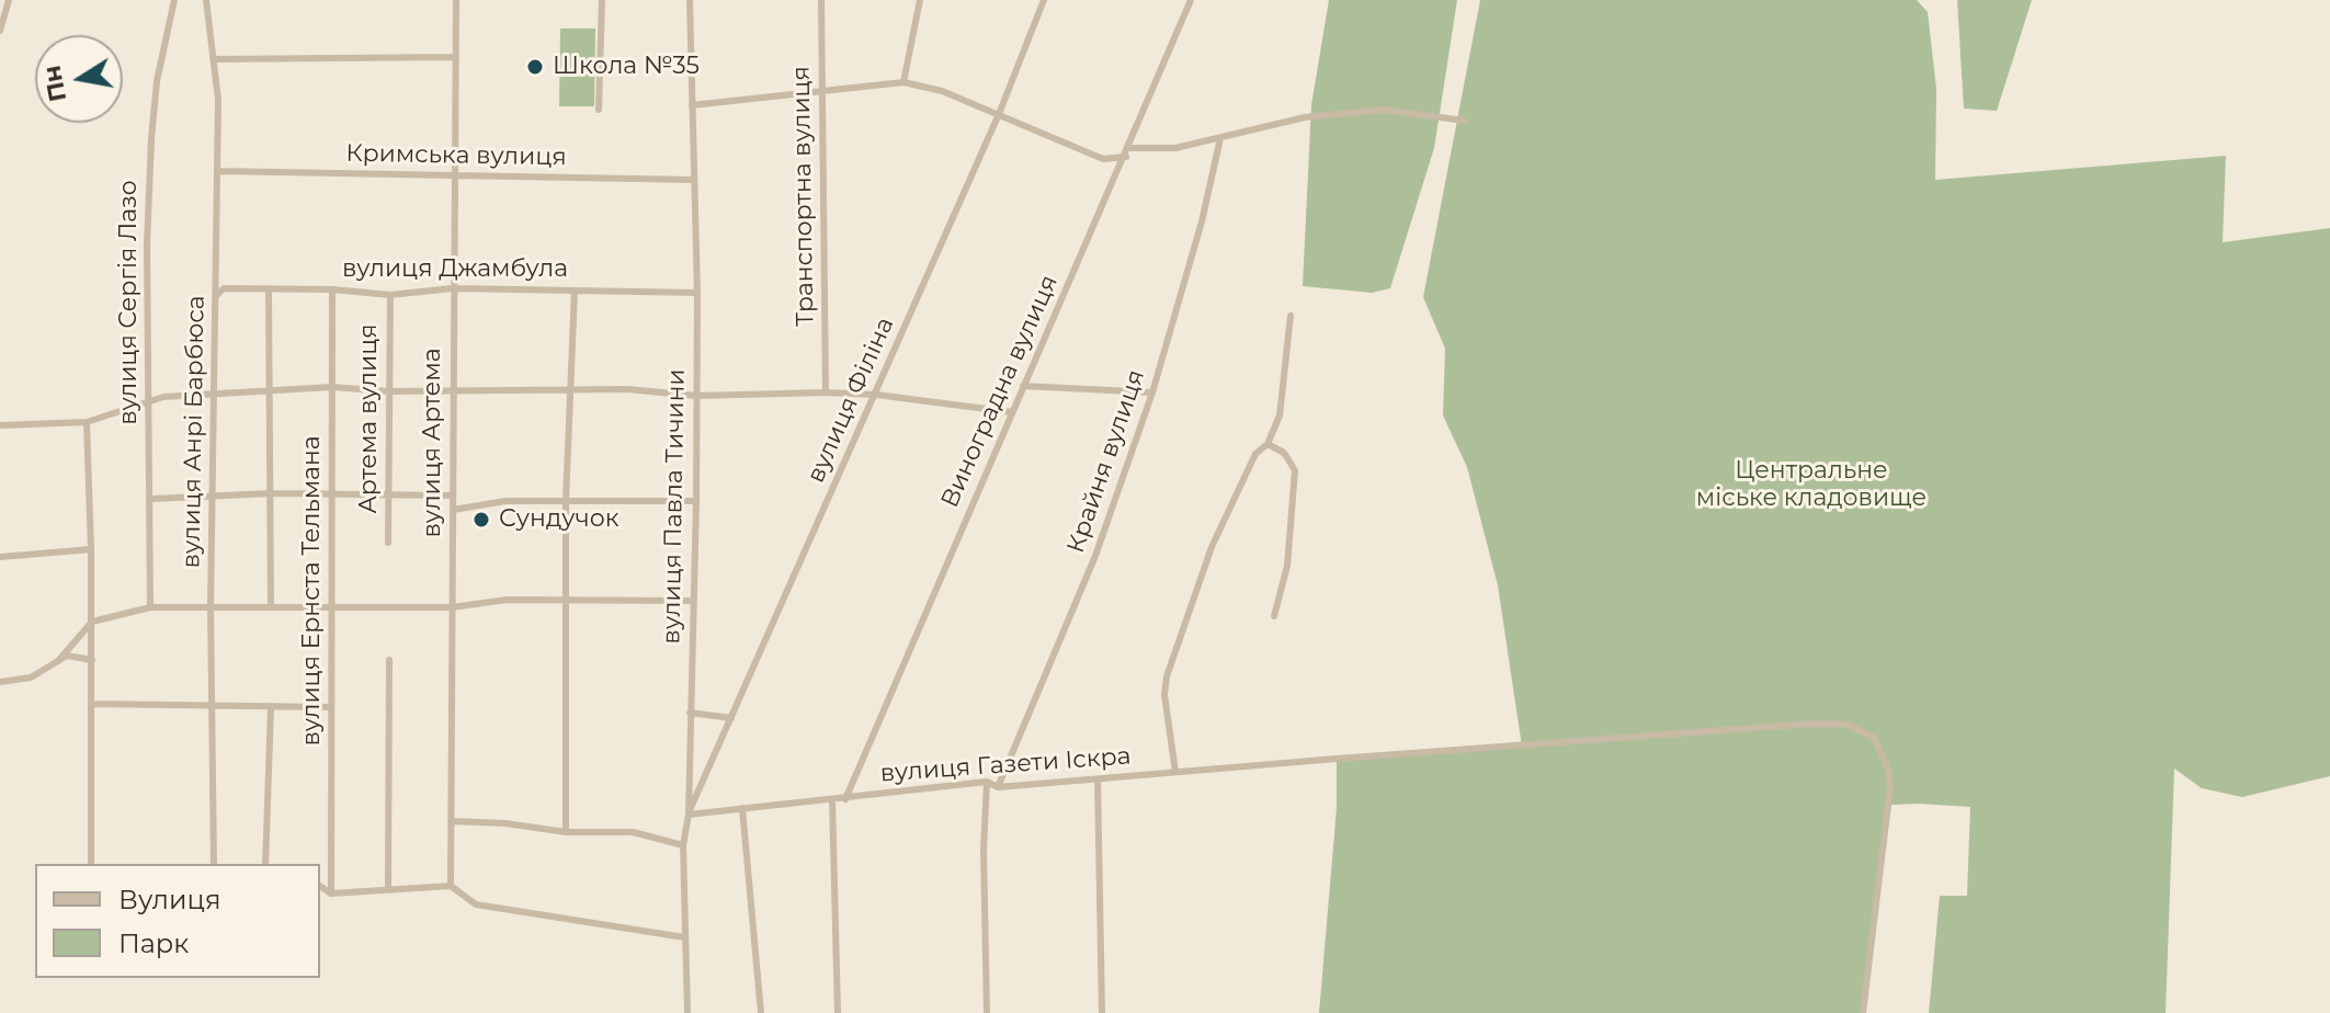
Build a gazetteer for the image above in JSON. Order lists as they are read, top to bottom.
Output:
{
  "streets": {
    "street": [
      "Кримська вулиця",
      "Транспортна вулиця",
      "вулиця Джамбула",
      "вулиця Сергія Лазо",
      "Виноградна вулиця",
      "вулиця Філіна",
      "Артема вулиця",
      "вулиця Анрі Барбюса",
      "вулиця Артема",
      "Крайня вулиця",
      "вулиця Павла Тичини",
      "вулиця Ернста Тельмана",
      "вулиця Газети Іскра"
    ]
  },
  "crossings": [
    ["Кримська вулиця", "вулиця Анрі Барбюса"],
    ["Кримська вулиця", "вулиця Артема"],
    ["Кримська вулиця", "вулиця Павла Тичини"],
    ["вулиця Джамбула", "Артема вулиця"],
    ["вулиця Джамбула", "вулиця Анрі Барбюса"],
    ["вулиця Джамбула", "вулиця Артема"],
    ["вулиця Джамбула", "вулиця Павла Тичини"],
    ["вулиця Джамбула", "вулиця Ернста Тельмана"],
    ["Виноградна вулиця", "вулиця Газети Іскра"],
    ["вулиця Філіна", "вулиця Павла Тичини"],
    ["вулиця Філіна", "вулиця Газети Іскра"],
    ["Крайня вулиця", "вулиця Газети Іскра"],
    ["вулиця Павла Тичини", "вулиця Газети Іскра"]
  ],
  "parks": ["Центральне міське кладовище"],
  "places": ["Школа №35", "Сундучок"],
  "legend": ["Вулиця", "Парк"],
  "north": "left"
}
